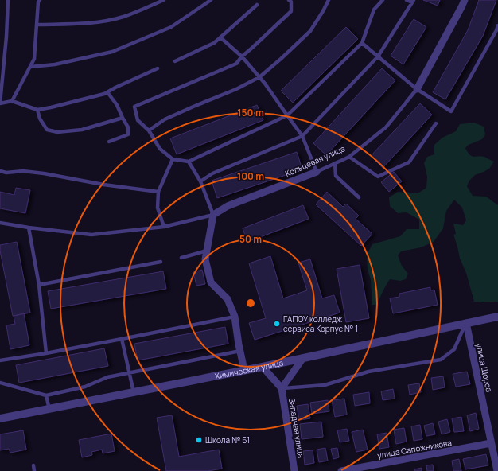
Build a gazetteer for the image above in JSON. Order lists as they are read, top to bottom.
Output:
{
  "streets": {
    "street": [
      "Кольцевая улица",
      "улица Щорса",
      "Химическая улица",
      "Западная улица",
      "улица Сапожникова"
    ]
  },
  "crossings": [
    ["улица Щорса", "Химическая улица"],
    ["улица Щорса", "улица Сапожникова"]
  ],
  "places": ["ГАПОУ колледж сервиса Корпус № 1", "Школа № 61"],
  "rings": ["150 m", "100 m", "50 m"]
}
